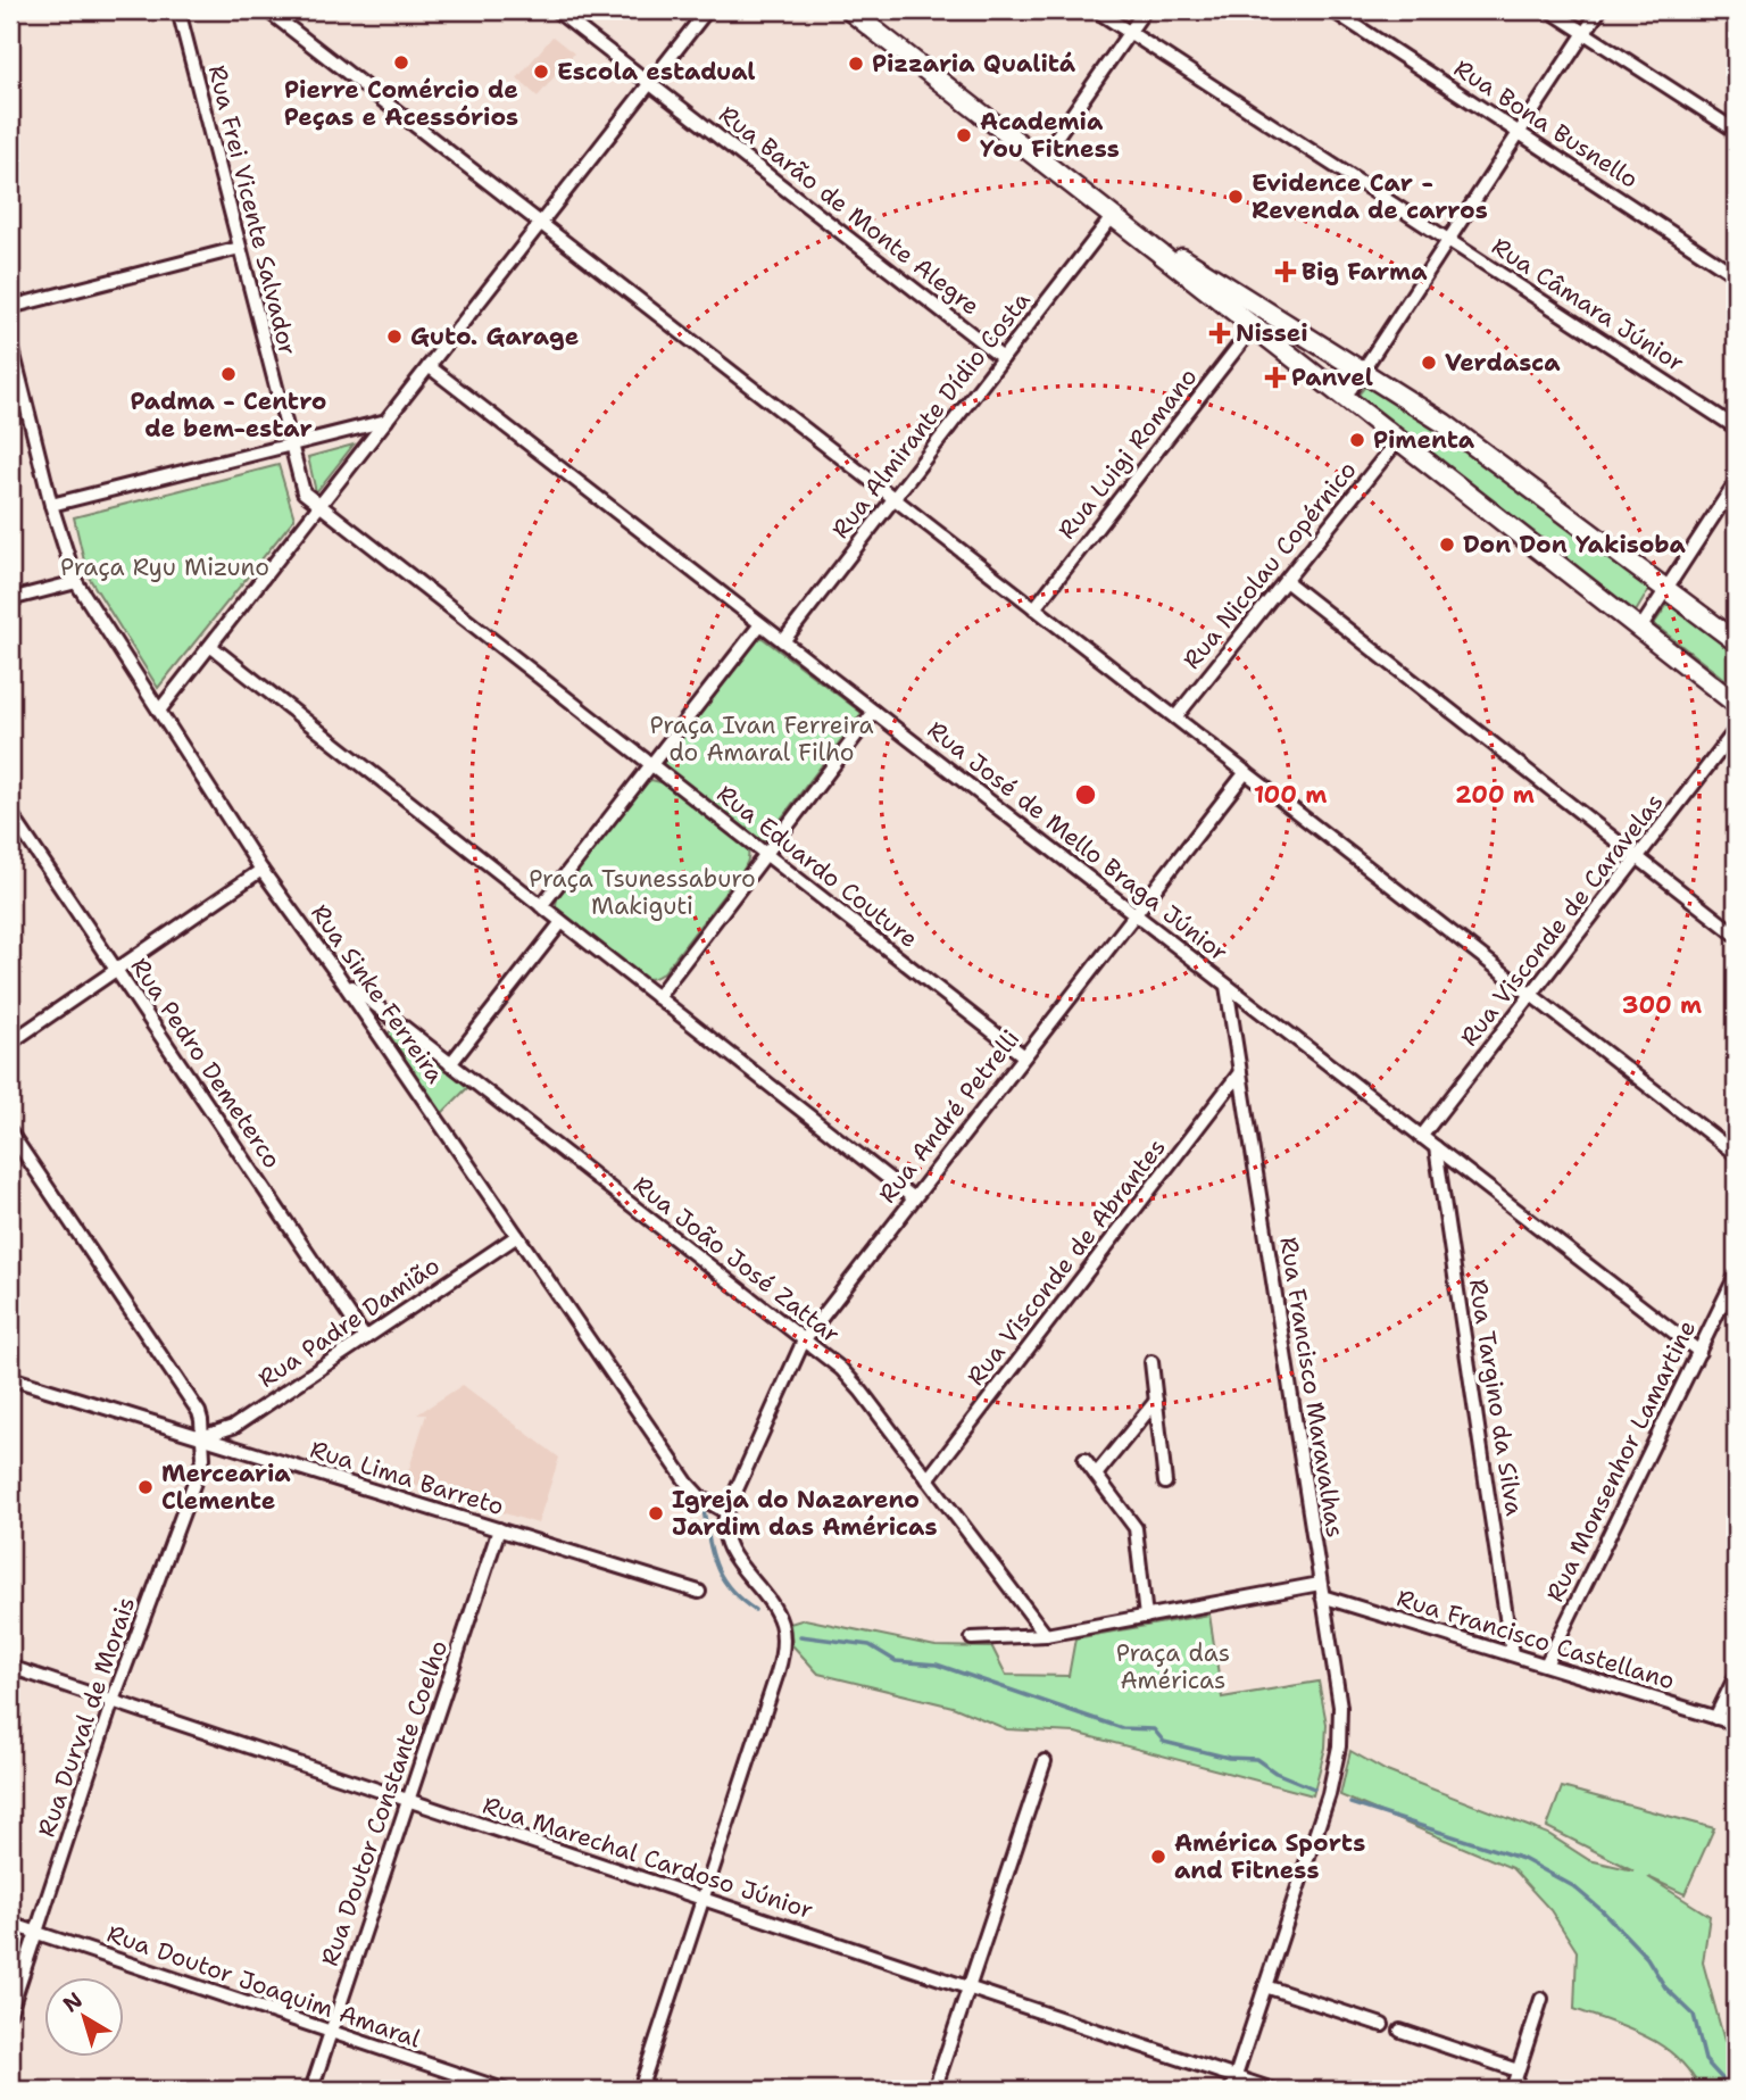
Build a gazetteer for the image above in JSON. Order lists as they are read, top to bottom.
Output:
{
  "streets": {
    "street": [
      "Rua Bona Busnello",
      "Rua Frei Vicente Salvador",
      "Rua Barão de Monte Alegre",
      "Rua Câmara Júnior",
      "Rua Almirante Dídio Costa",
      "Rua Luigi Romano",
      "Rua Nicolau Copérnico",
      "Rua José de Mello Braga Júnior",
      "Rua Eduardo Couture",
      "Rua Visconde de Caravelas",
      "Rua Sinke Ferreira",
      "Rua Pedro Demeterco",
      "Rua André Petrelli",
      "Rua João José Zattar",
      "Rua Visconde de Abrantes",
      "Rua Padre Damião",
      "Rua Francisco Maravalhas",
      "Rua Targino da Silva",
      "Rua Monsenhor Lamartine",
      "Rua Lima Barreto",
      "Rua Francisco Castellano",
      "Rua Durval de Morais",
      "Rua Doutor Constante Coelho",
      "Rua Marechal Cardoso Júnior",
      "Rua Doutor Joaquim Amaral"
    ]
  },
  "crossings": [
    ["Rua Frei Vicente Salvador", "Rua Eduardo Couture"],
    ["Rua Barão de Monte Alegre", "Rua Almirante Dídio Costa"],
    ["Rua Almirante Dídio Costa", "Rua José de Mello Braga Júnior"],
    ["Rua José de Mello Braga Júnior", "Rua Visconde de Caravelas"],
    ["Rua José de Mello Braga Júnior", "Rua André Petrelli"],
    ["Rua José de Mello Braga Júnior", "Rua Francisco Maravalhas"],
    ["Rua José de Mello Braga Júnior", "Rua Targino da Silva"],
    ["Rua José de Mello Braga Júnior", "Rua Monsenhor Lamartine"],
    ["Rua Eduardo Couture", "Rua André Petrelli"],
    ["Rua Sinke Ferreira", "Rua André Petrelli"],
    ["Rua Sinke Ferreira", "Rua João José Zattar"],
    ["Rua Sinke Ferreira", "Rua Padre Damião"],
    ["Rua Pedro Demeterco", "Rua Padre Damião"],
    ["Rua André Petrelli", "Rua João José Zattar"],
    ["Rua João José Zattar", "Rua Visconde de Abrantes"],
    ["Rua João José Zattar", "Rua Francisco Castellano"],
    ["Rua Visconde de Abrantes", "Rua Francisco Maravalhas"],
    ["Rua Padre Damião", "Rua Lima Barreto"],
    ["Rua Padre Damião", "Rua Durval de Morais"],
    ["Rua Francisco Maravalhas", "Rua Francisco Castellano"],
    ["Rua Francisco Maravalhas", "Rua Marechal Cardoso Júnior"],
    ["Rua Targino da Silva", "Rua Francisco Castellano"],
    ["Rua Monsenhor Lamartine", "Rua Francisco Castellano"],
    ["Rua Lima Barreto", "Rua Durval de Morais"],
    ["Rua Lima Barreto", "Rua Doutor Constante Coelho"],
    ["Rua Durval de Morais", "Rua Marechal Cardoso Júnior"],
    ["Rua Durval de Morais", "Rua Doutor Joaquim Amaral"],
    ["Rua Doutor Constante Coelho", "Rua Marechal Cardoso Júnior"],
    ["Rua Doutor Constante Coelho", "Rua Doutor Joaquim Amaral"]
  ],
  "parks": [
    "Praça Ryu Mizuno",
    "Praça Ivan Ferreira do Amaral Filho",
    "Praça Tsunessaburo Makiguti",
    "Praça das Américas"
  ],
  "places": {
    "other": [
      "Pierre Comércio de Peças e Acessórios",
      "Pizzaria Qualitá",
      "Escola estadual",
      "Academia You Fitness",
      "Evidence Car - Revenda de carros",
      "Guto. Garage",
      "Verdasca",
      "Padma - Centro de bem-estar",
      "Pimenta",
      "Don Don Yakisoba",
      "Mercearia Clemente",
      "Igreja do Nazareno Jardim das Américas",
      "América Sports and Fitness"
    ],
    "health": ["Big Farma", "Nissei", "Panvel"]
  },
  "north": "top left",
  "rings": ["100 m", "200 m", "300 m"]
}
